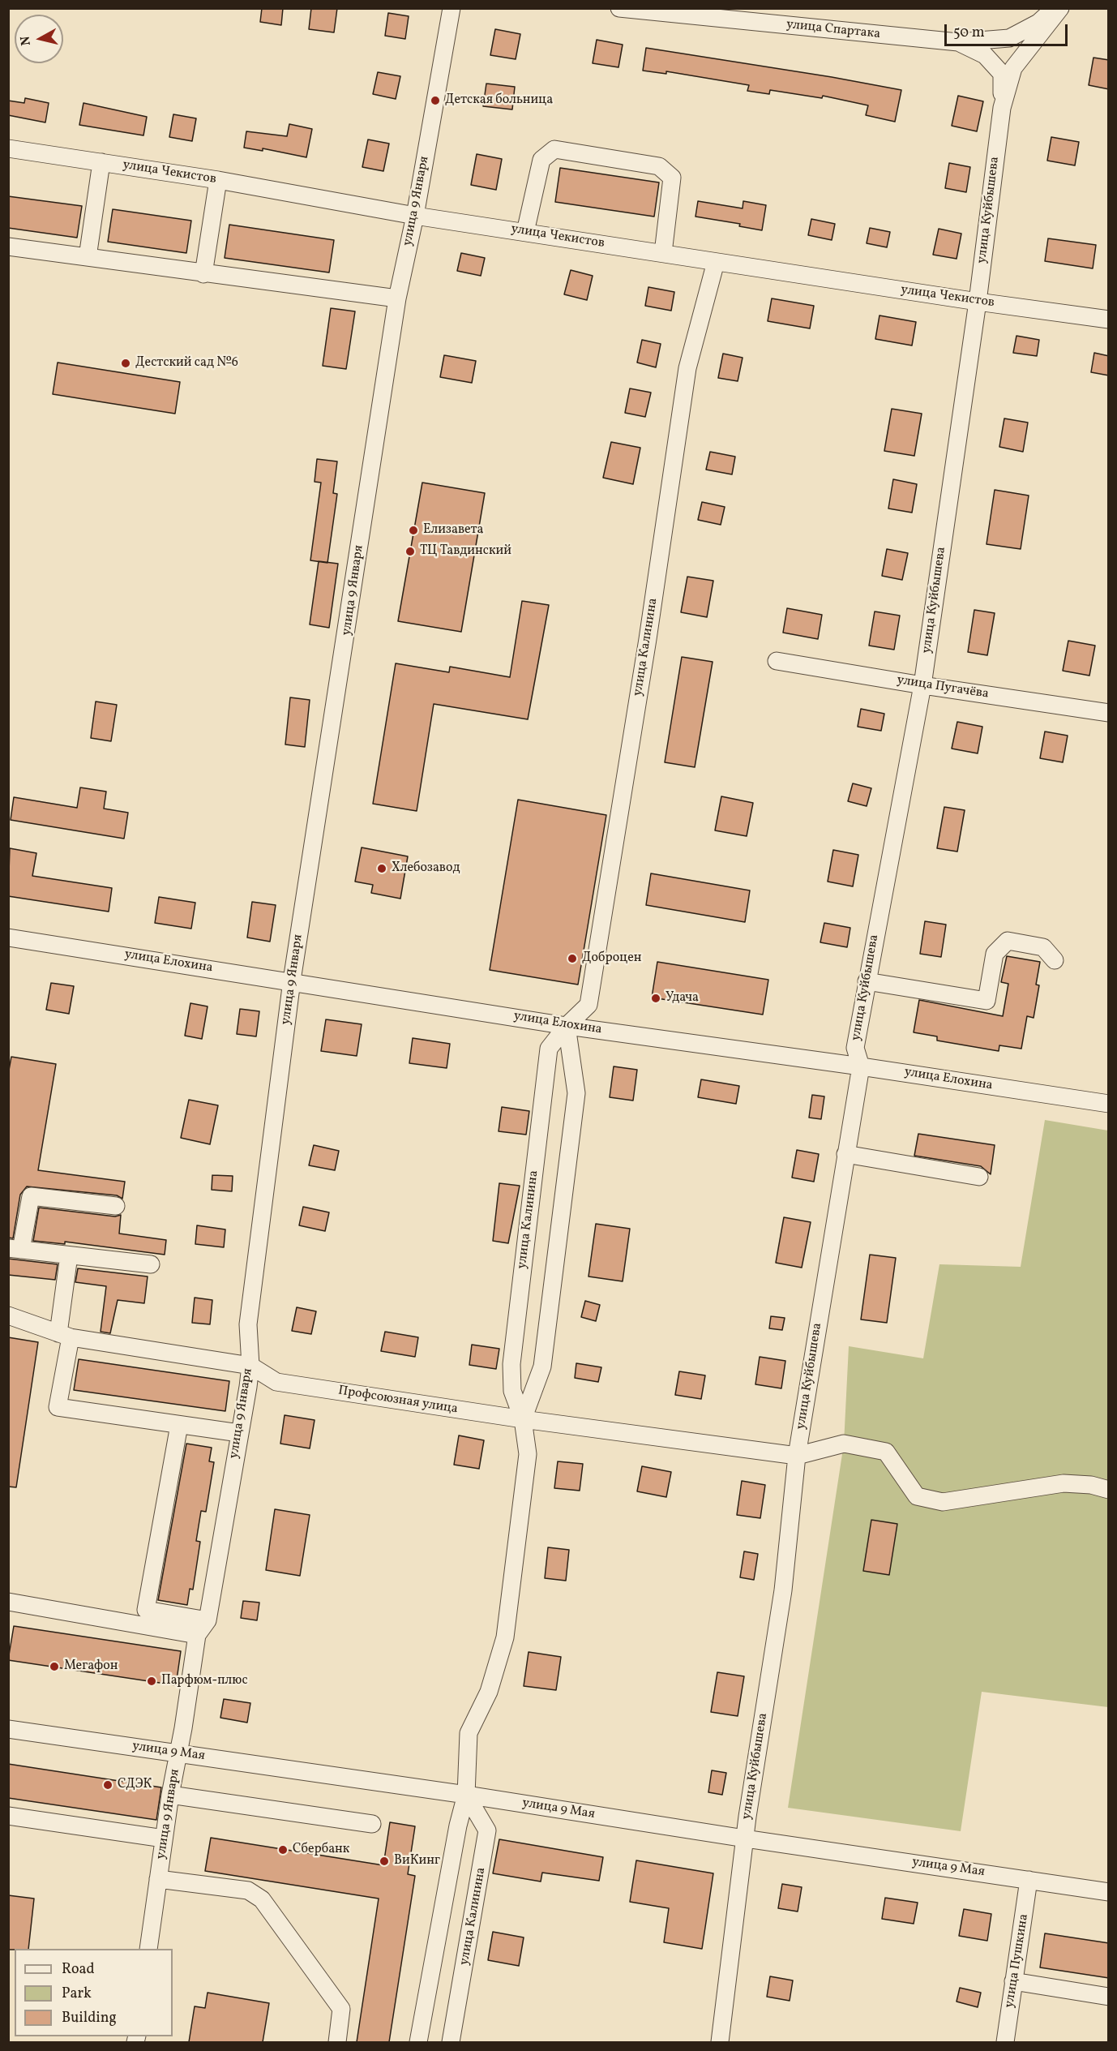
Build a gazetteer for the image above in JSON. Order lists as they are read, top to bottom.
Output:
{
  "streets": {
    "street": [
      "улица Спартака",
      "улица Чекистов",
      "улица 9 Января",
      "улица Куйбышева",
      "улица Калинина",
      "улица Пугачёва",
      "улица Елохина",
      "Профсоюзная улица",
      "улица 9 Мая",
      "улица Пушкина"
    ]
  },
  "crossings": [
    ["улица Спартака", "улица Куйбышева"],
    ["улица Чекистов", "улица 9 Января"],
    ["улица Чекистов", "улица Куйбышева"],
    ["улица Чекистов", "улица Калинина"],
    ["улица 9 Января", "улица Елохина"],
    ["улица 9 Января", "Профсоюзная улица"],
    ["улица 9 Января", "улица 9 Мая"],
    ["улица Куйбышева", "улица Пугачёва"],
    ["улица Куйбышева", "улица Елохина"],
    ["улица Куйбышева", "Профсоюзная улица"],
    ["улица Куйбышева", "улица 9 Мая"],
    ["улица Калинина", "улица Елохина"],
    ["улица Калинина", "Профсоюзная улица"],
    ["улица Калинина", "улица 9 Мая"],
    ["улица 9 Мая", "улица Пушкина"]
  ],
  "places": [
    "Детская больница",
    "Дестский сад №6",
    "Елизавета",
    "ТЦ Тавдинский",
    "Хлебозавод",
    "Доброцен",
    "Удача",
    "Мегафон",
    "Парфюм-плюс",
    "СДЭК",
    "Сбербанк",
    "ВиКинг"
  ],
  "legend": ["Road", "Park", "Building"],
  "scale_bar": "50 m",
  "north": "left"
}
